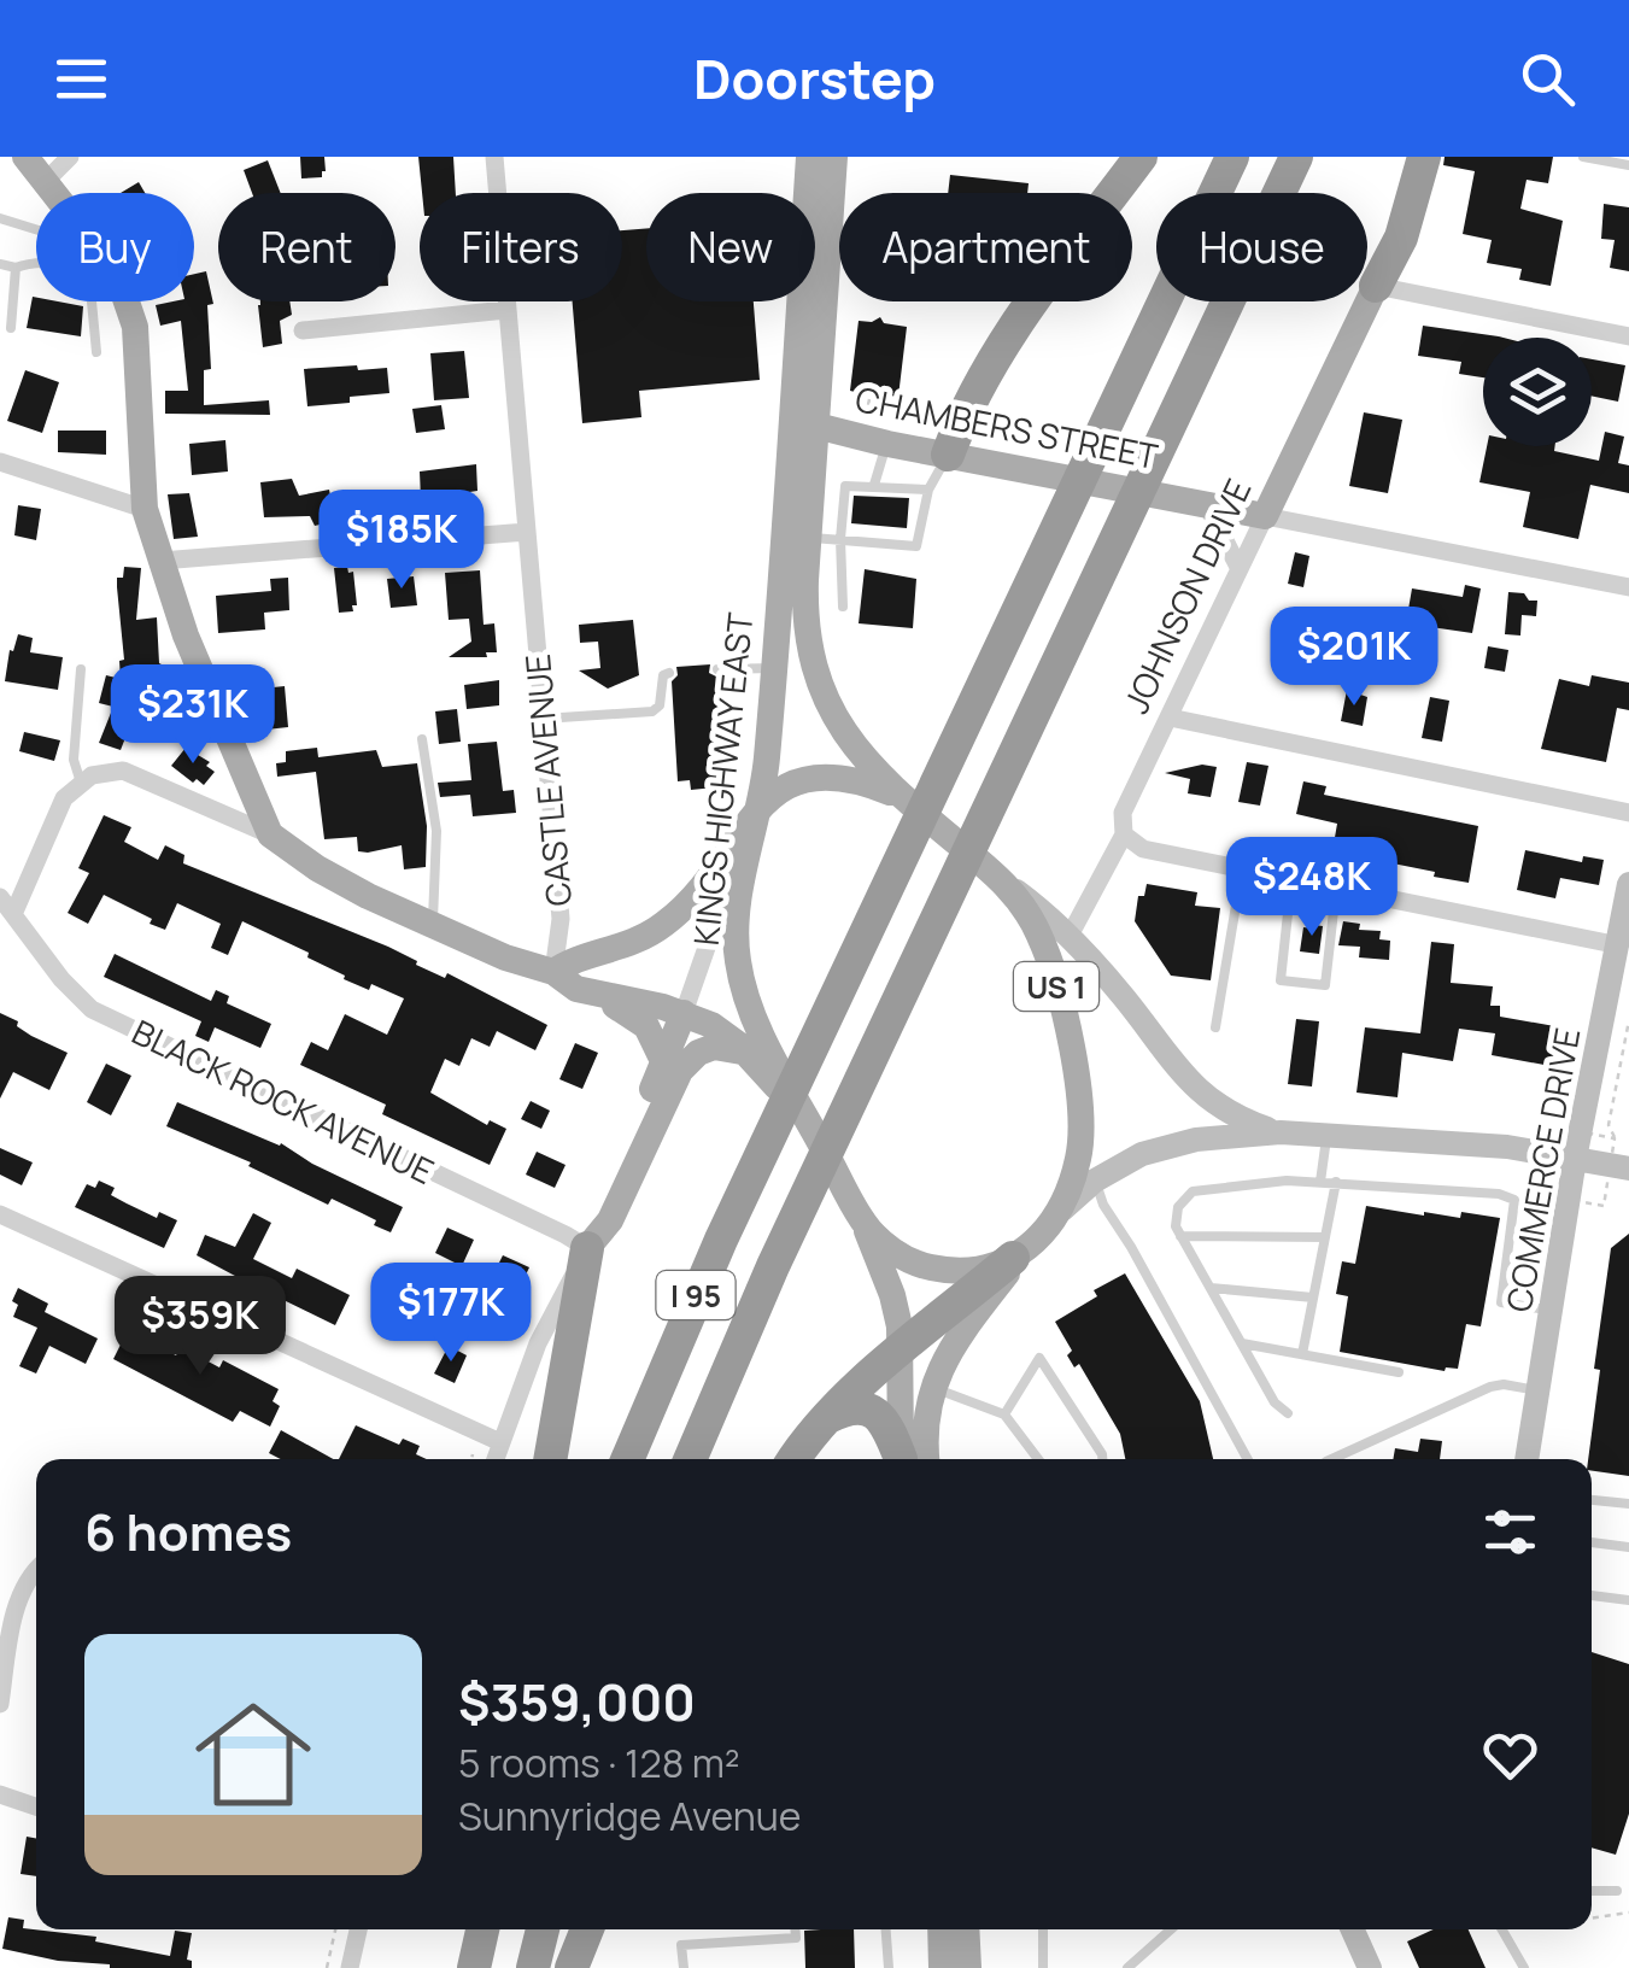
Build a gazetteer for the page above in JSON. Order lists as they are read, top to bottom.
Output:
{
  "streets": {
    "highway": ["I 95"],
    "main road": [
      "CHAMBERS STREET",
      "JOHNSON DRIVE",
      "KINGS HIGHWAY EAST",
      "US 1",
      "COMMERCE DRIVE"
    ],
    "street": ["CASTLE AVENUE", "BLACK ROCK AVENUE"]
  },
  "crossings": [
    ["CHAMBERS STREET", "JOHNSON DRIVE"],
    ["CHAMBERS STREET", "KINGS HIGHWAY EAST"],
    ["KINGS HIGHWAY EAST", "US 1"],
    ["KINGS HIGHWAY EAST", "I 95"]
  ],
  "page": {
    "header": "Doorstep",
    "chip": [
      "Buy",
      "Rent",
      "Filters",
      "New",
      "Apartment",
      "House"
    ],
    "price": [
      "$185K",
      "$201K",
      "$231K",
      "$248K",
      "$177K",
      "$359K"
    ],
    "heading": "6 homes",
    "list": [
      {
        "name": "$359,000",
        "note": "5 rooms · 128 m² · Sunnyridge Avenue"
      }
    ]
  }
}
